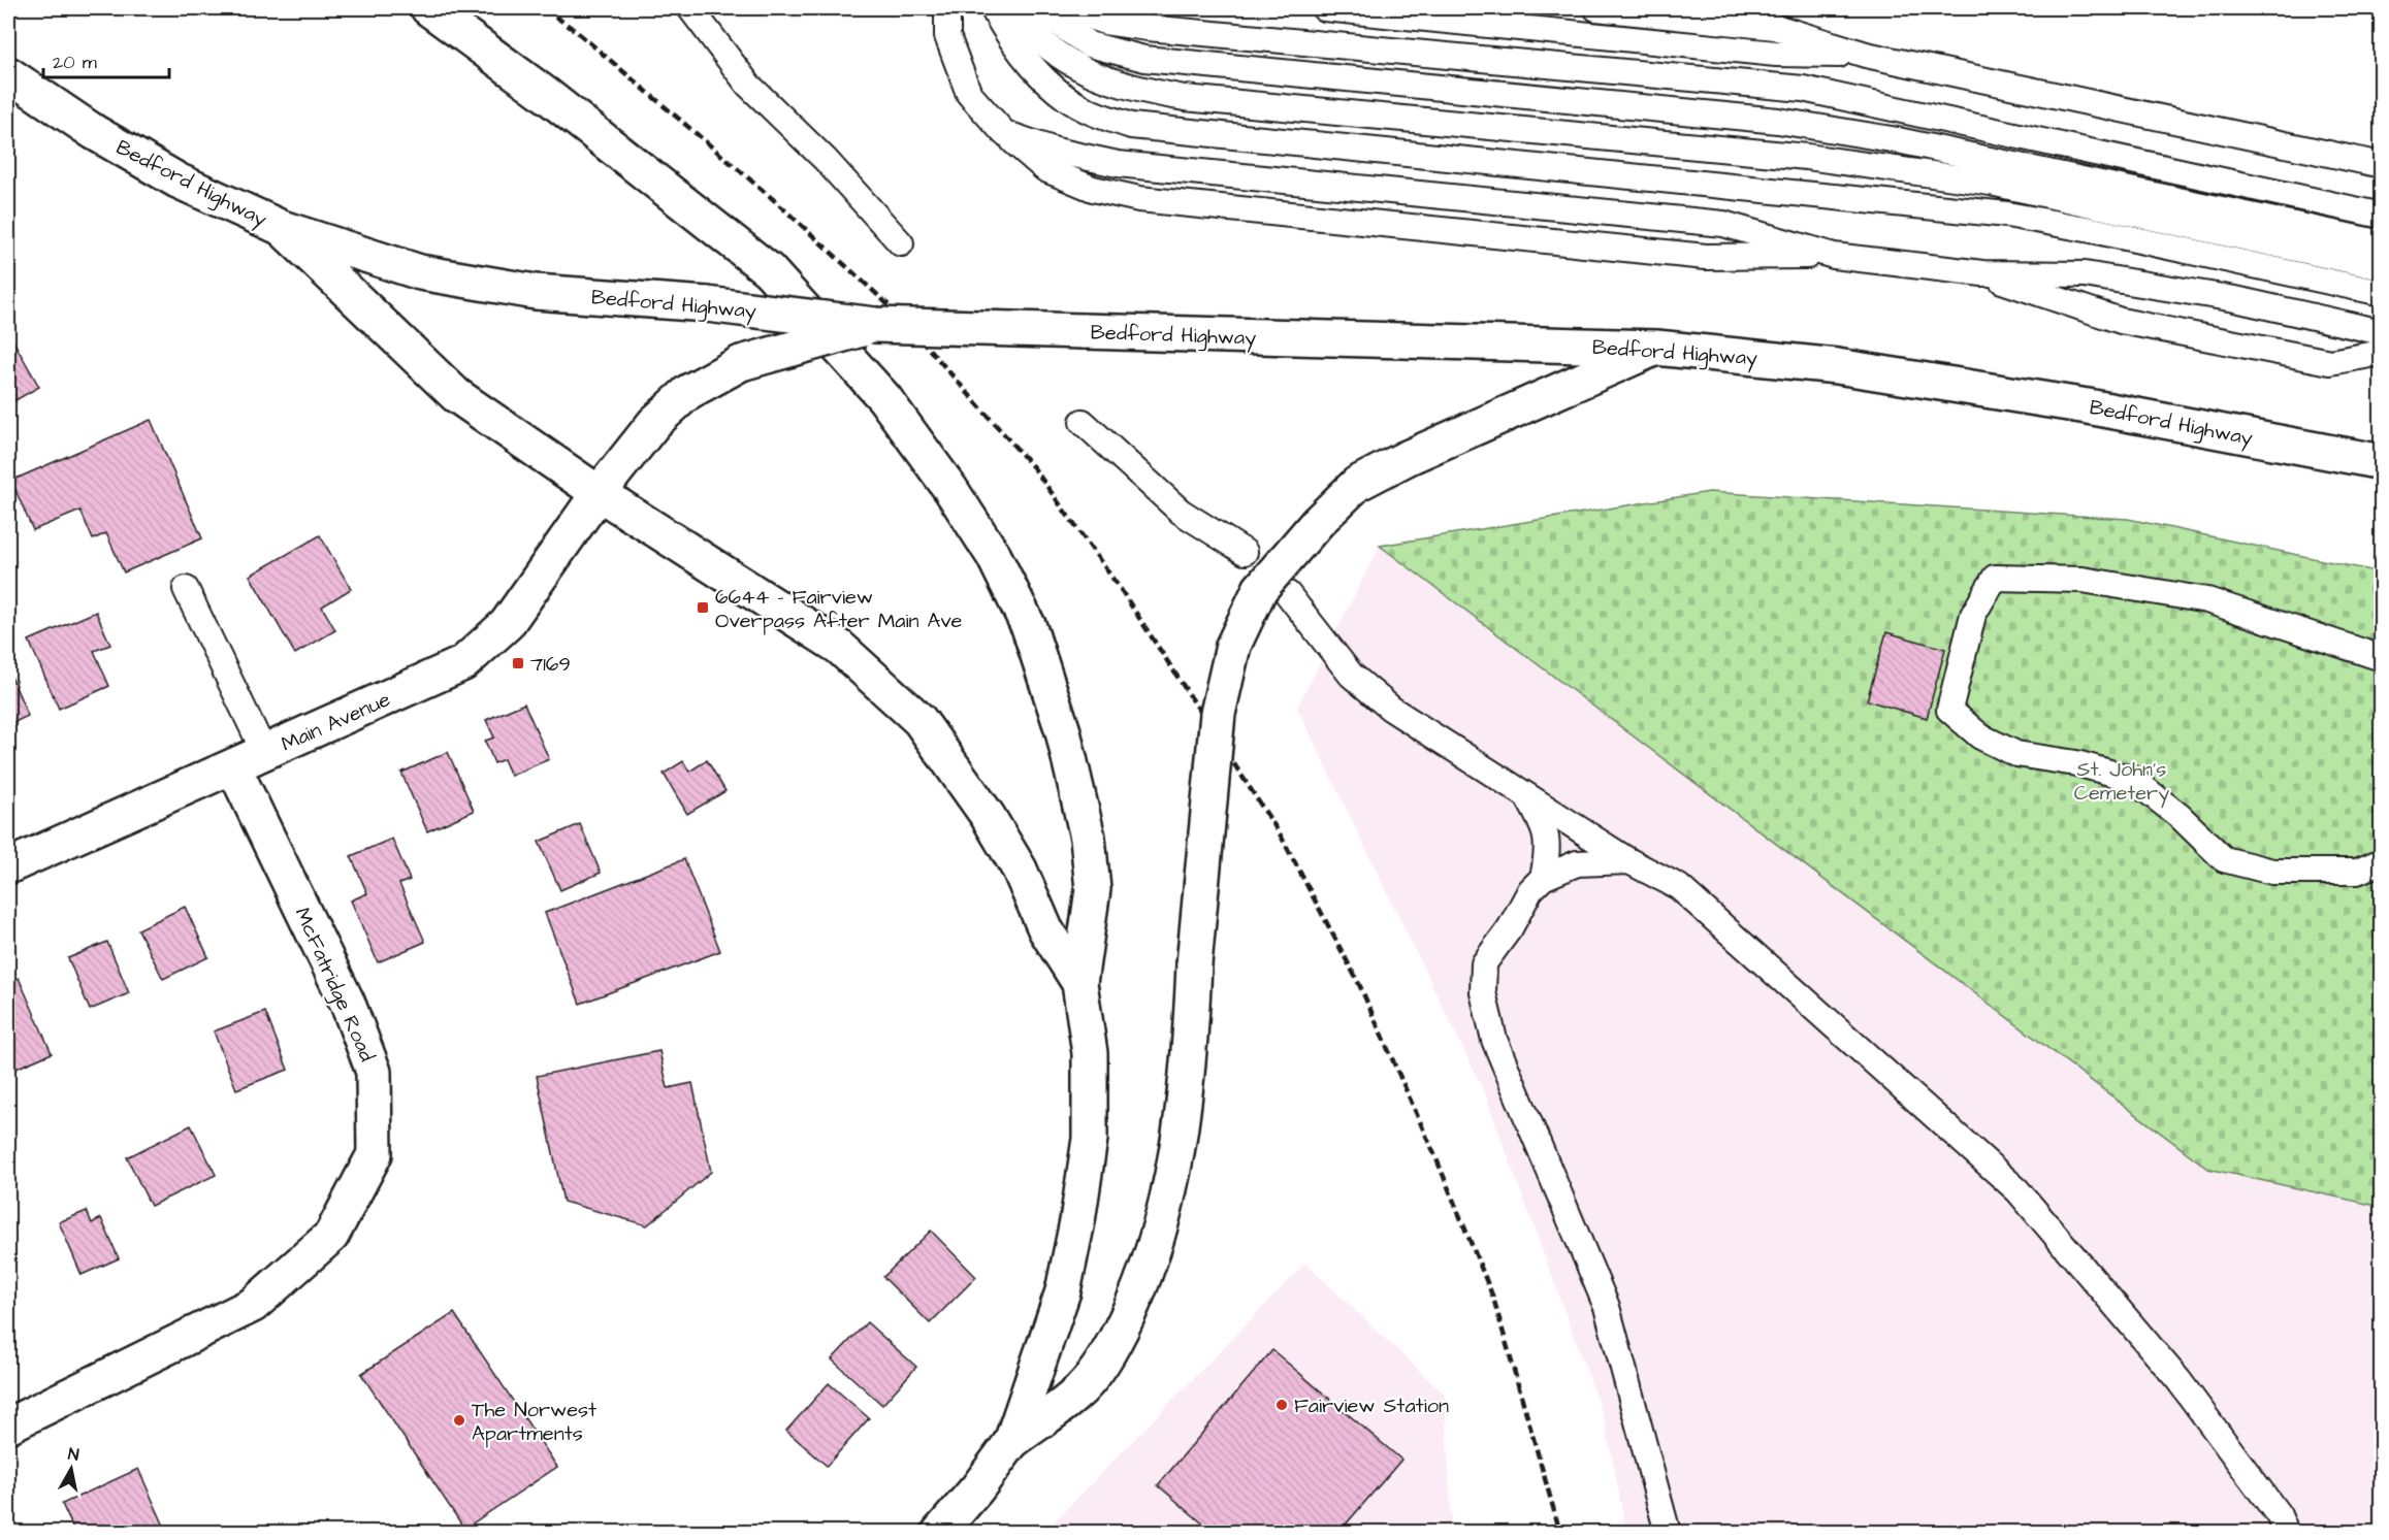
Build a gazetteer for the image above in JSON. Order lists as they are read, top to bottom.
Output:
{
  "streets": {
    "main road": ["Bedford Highway", "Main Avenue", "McFatridge Road"]
  },
  "crossings": [
    ["Bedford Highway", "Main Avenue"],
    ["Main Avenue", "McFatridge Road"]
  ],
  "parks": ["St. John's Cemetery"],
  "places": {
    "transit": ["6644 - Fairview Overpass After Main Ave", "7169"],
    "other": ["Fairview Station", "The Norwest Apartments"]
  },
  "scale_bar": "20 m",
  "north": "top"
}
